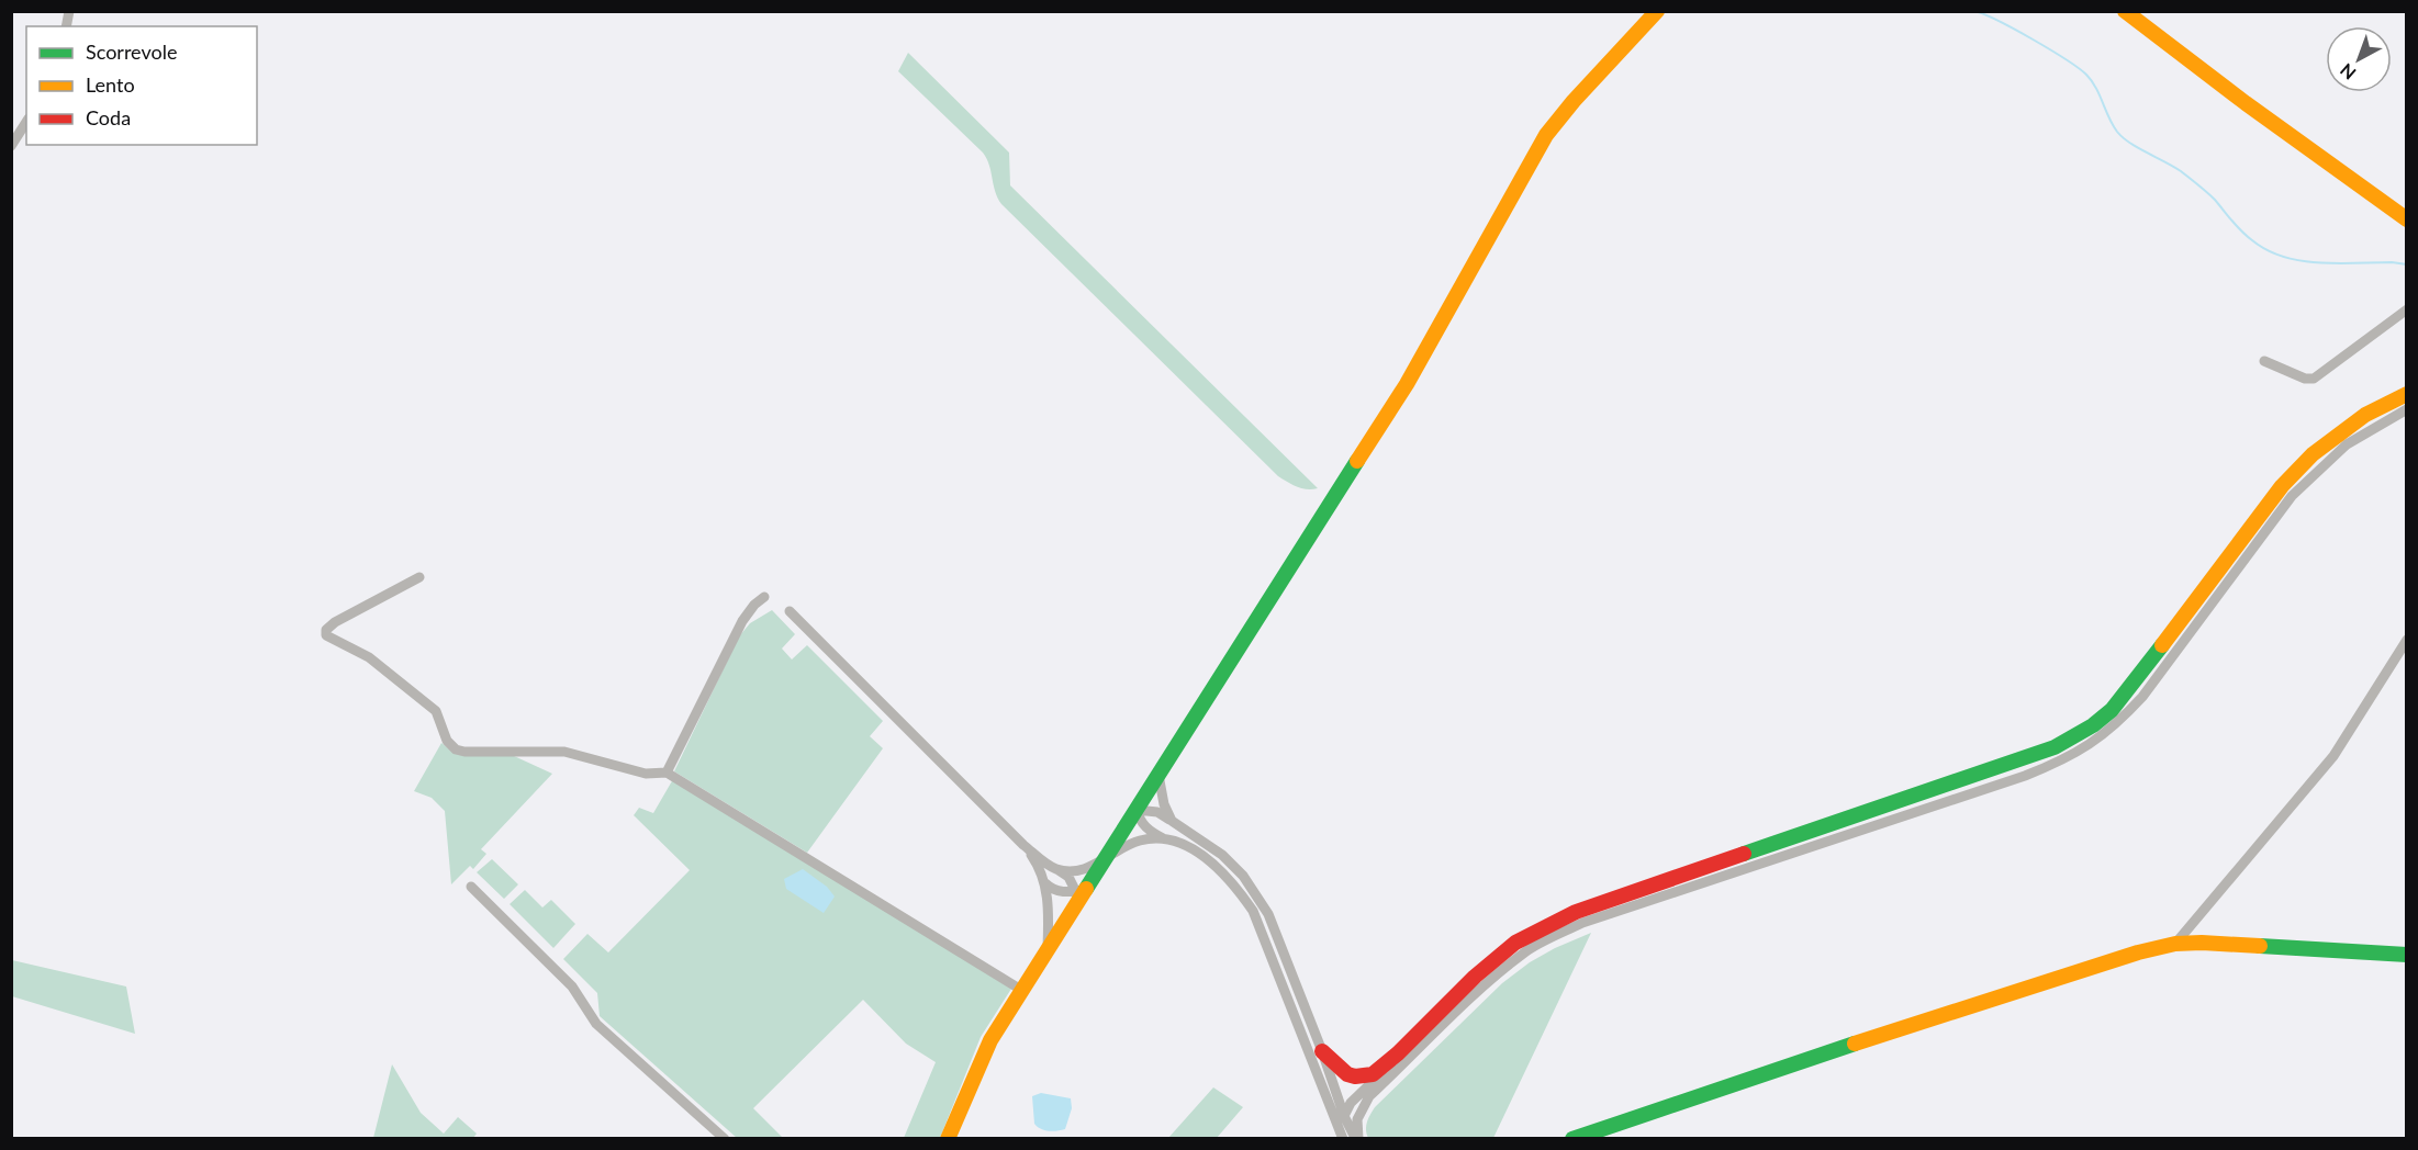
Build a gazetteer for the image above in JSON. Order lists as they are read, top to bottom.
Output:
{
  "legend": ["Scorrevole", "Lento", "Coda"],
  "north": "bottom left"
}
